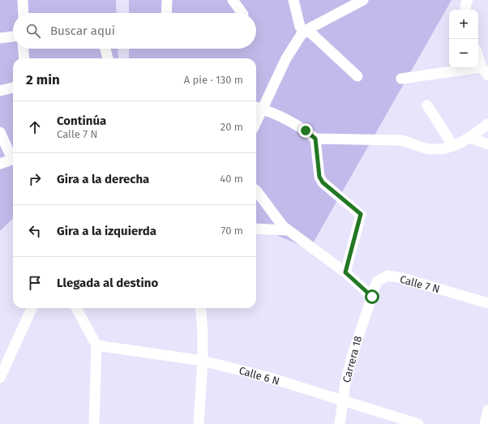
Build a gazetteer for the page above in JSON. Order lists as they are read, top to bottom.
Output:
{
  "streets": {
    "street": ["Calle 7 N", "Carrera 18", "Calle 6 N"]
  },
  "crossings": [
    ["Calle 7 N", "Carrera 18"],
    ["Carrera 18", "Calle 6 N"]
  ],
  "page": {
    "map_buttons": ["+", "−"],
    "search": "Buscar aquí",
    "heading": ["2 min", "A pie · 130 m"],
    "list": [
      ["Continúa", "Calle 7 N", "20 m"],
      ["Gira a la derecha", "40 m"],
      ["Gira a la izquierda", "70 m"],
      "Llegada al destino"
    ]
  }
}
